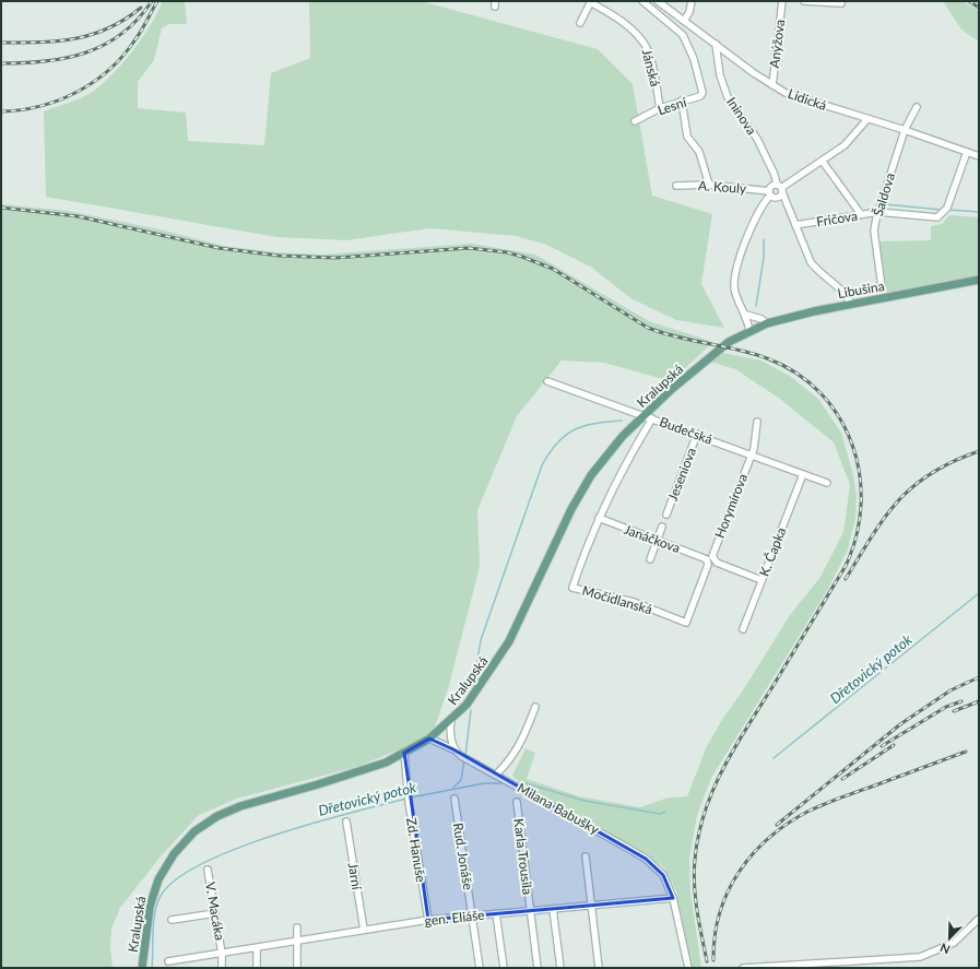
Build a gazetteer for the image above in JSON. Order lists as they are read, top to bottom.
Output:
{
  "streets": {
    "main road": ["Libušina", "Kralupská"],
    "street": [
      "Anýžova",
      "Jánská",
      "Lidická",
      "Lesní",
      "Ininova",
      "A. Kouly",
      "Šaldova",
      "Fričova",
      "Budečská",
      "Jeseniova",
      "Horymírova",
      "Janáčkova",
      "K. Čapka",
      "Močidlanská",
      "Milana Babušky",
      "Zd. Hanuše",
      "Rud. Jonáše",
      "Karla Trousila",
      "Jarní",
      "V. Macáka",
      "gen. Eliáše"
    ]
  },
  "crossings": [
    ["Anýžova", "Lidická"],
    ["Jánská", "Lesní"],
    ["Lidická", "Ininova"],
    ["Lidická", "Šaldova"],
    ["Lidická", "Fričova"],
    ["Ininova", "Fričova"],
    ["Ininova", "Libušina"],
    ["Šaldova", "Fričova"],
    ["Libušina", "Kralupská"],
    ["Kralupská", "Budečská"],
    ["Kralupská", "Janáčkova"],
    ["Kralupská", "Močidlanská"],
    ["Kralupská", "Milana Babušky"],
    ["Kralupská", "Zd. Hanuše"],
    ["Budečská", "Jeseniova"],
    ["Budečská", "Horymírova"],
    ["Budečská", "K. Čapka"],
    ["Horymírova", "K. Čapka"],
    ["Janáčkova", "Močidlanská"],
    ["Milana Babušky", "gen. Eliáše"],
    ["Zd. Hanuše", "gen. Eliáše"],
    ["Rud. Jonáše", "gen. Eliáše"],
    ["Karla Trousila", "gen. Eliáše"],
    ["Jarní", "gen. Eliáše"],
    ["V. Macáka", "gen. Eliáše"]
  ],
  "water": ["Dřetovický potok"],
  "north": "bottom left"
}
